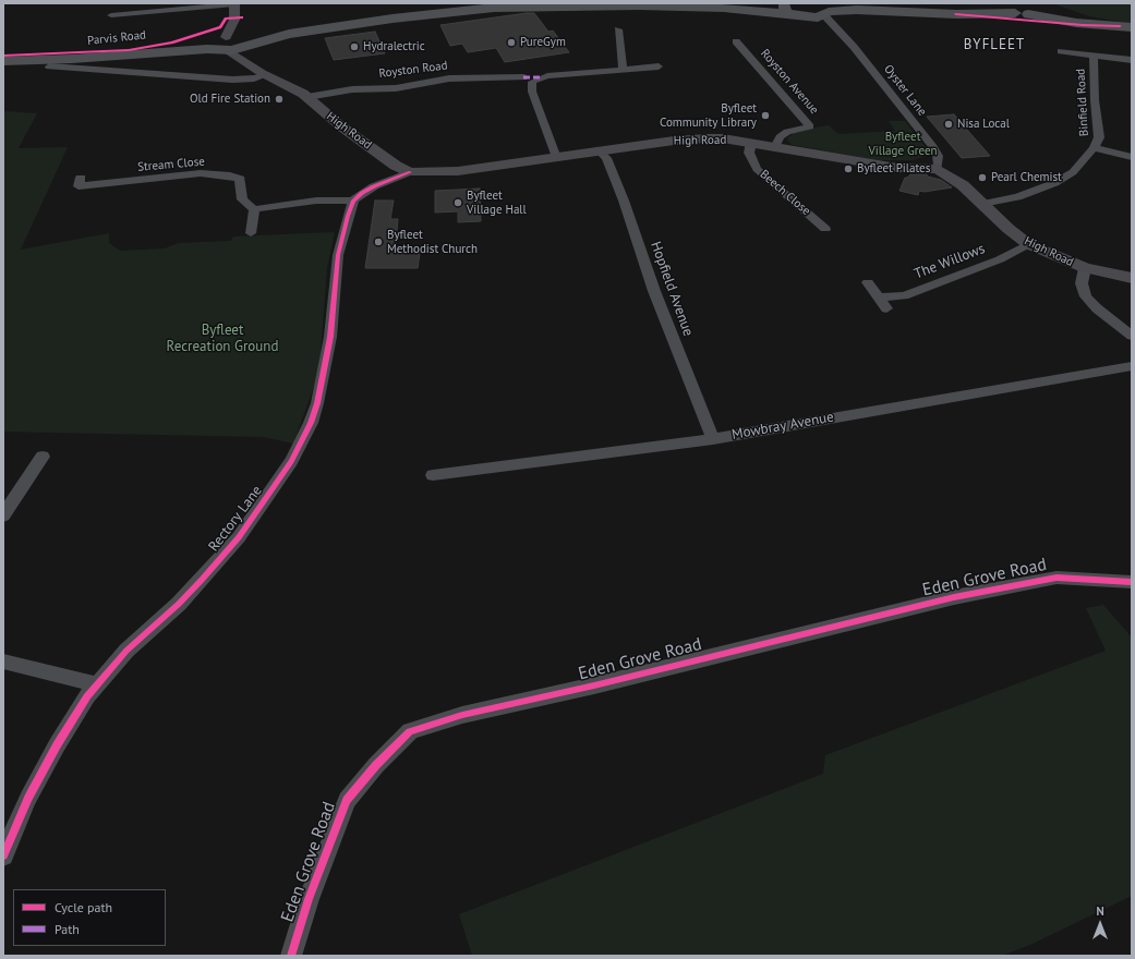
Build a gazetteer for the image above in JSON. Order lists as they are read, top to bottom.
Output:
{
  "streets": {
    "main road": ["Parvis Road"],
    "street": [
      "Royston Road",
      "Royston Avenue",
      "Oyster Lane",
      "Binfield Road",
      "High Road",
      "Stream Close",
      "Beech Close",
      "The Willows",
      "Hopfield Avenue",
      "Mowbray Avenue",
      "Rectory Lane",
      "Eden Grove Road"
    ]
  },
  "crossings": [
    ["Parvis Road", "High Road"],
    ["Royston Road", "High Road"],
    ["Royston Avenue", "High Road"],
    ["Oyster Lane", "High Road"],
    ["Binfield Road", "High Road"],
    ["High Road", "Beech Close"],
    ["High Road", "The Willows"],
    ["High Road", "Hopfield Avenue"],
    ["Hopfield Avenue", "Mowbray Avenue"]
  ],
  "districts": ["BYFLEET"],
  "parks": ["Byfleet Village Green", "Byfleet Recreation Ground"],
  "places": [
    "PureGym",
    "Hydralectric",
    "Old Fire Station",
    "Byfleet Community Library",
    "Nisa Local",
    "Byfleet Pilates",
    "Pearl Chemist",
    "Byfleet Village Hall",
    "Byfleet Methodist Church"
  ],
  "legend": ["Cycle path", "Path"],
  "north": "top"
}
